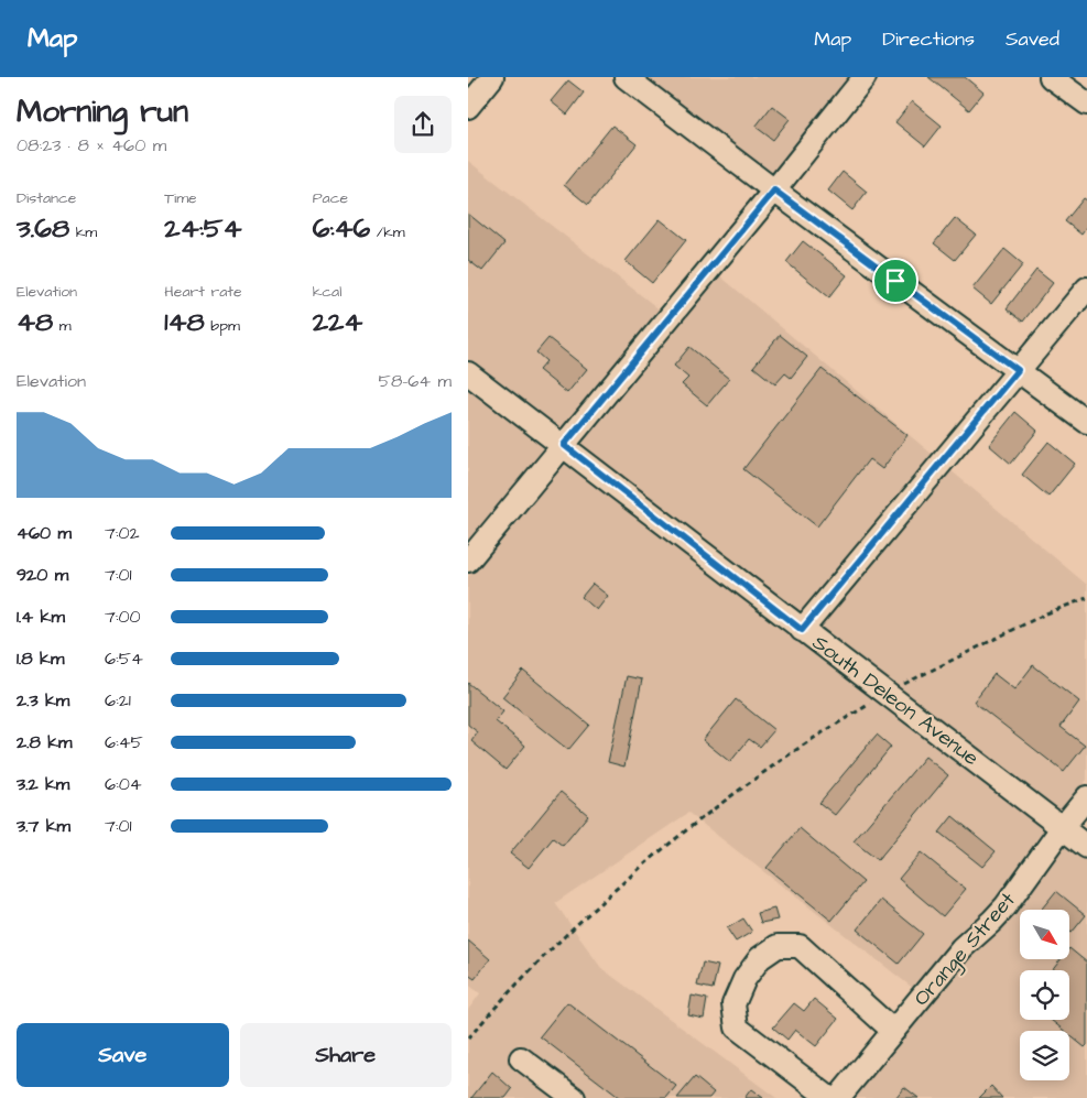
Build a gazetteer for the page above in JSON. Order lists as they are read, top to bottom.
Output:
{
  "streets": {
    "street": ["South Deleon Avenue", "Orange Street"]
  },
  "crossings": [
    ["South Deleon Avenue", "Orange Street"]
  ],
  "north": "bottom right",
  "page": {
    "header": "Map",
    "nav": ["Map", "Directions", "Saved"],
    "heading": ["Morning run", "08:23 · 8 × 460 m"],
    "stats": [
      ["Distance", "3.68 km"],
      ["Time", "24:54"],
      ["Pace", "6:46 /km"],
      ["Elevation", "48 m"],
      ["Heart rate", "148 bpm"],
      ["kcal", "224"]
    ],
    "chart": ["Elevation", "58–64 m"],
    "list": [
      {
        "name": "460 m",
        "note": "7:02"
      },
      {
        "name": "920 m",
        "note": "7:01"
      },
      {
        "name": "1.4 km",
        "note": "7:00"
      },
      {
        "name": "1.8 km",
        "note": "6:54"
      },
      {
        "name": "2.3 km",
        "note": "6:21"
      },
      {
        "name": "2.8 km",
        "note": "6:45"
      },
      {
        "name": "3.2 km",
        "note": "6:04"
      },
      {
        "name": "3.7 km",
        "note": "7:01"
      }
    ],
    "buttons": ["Save", "Share"]
  }
}
